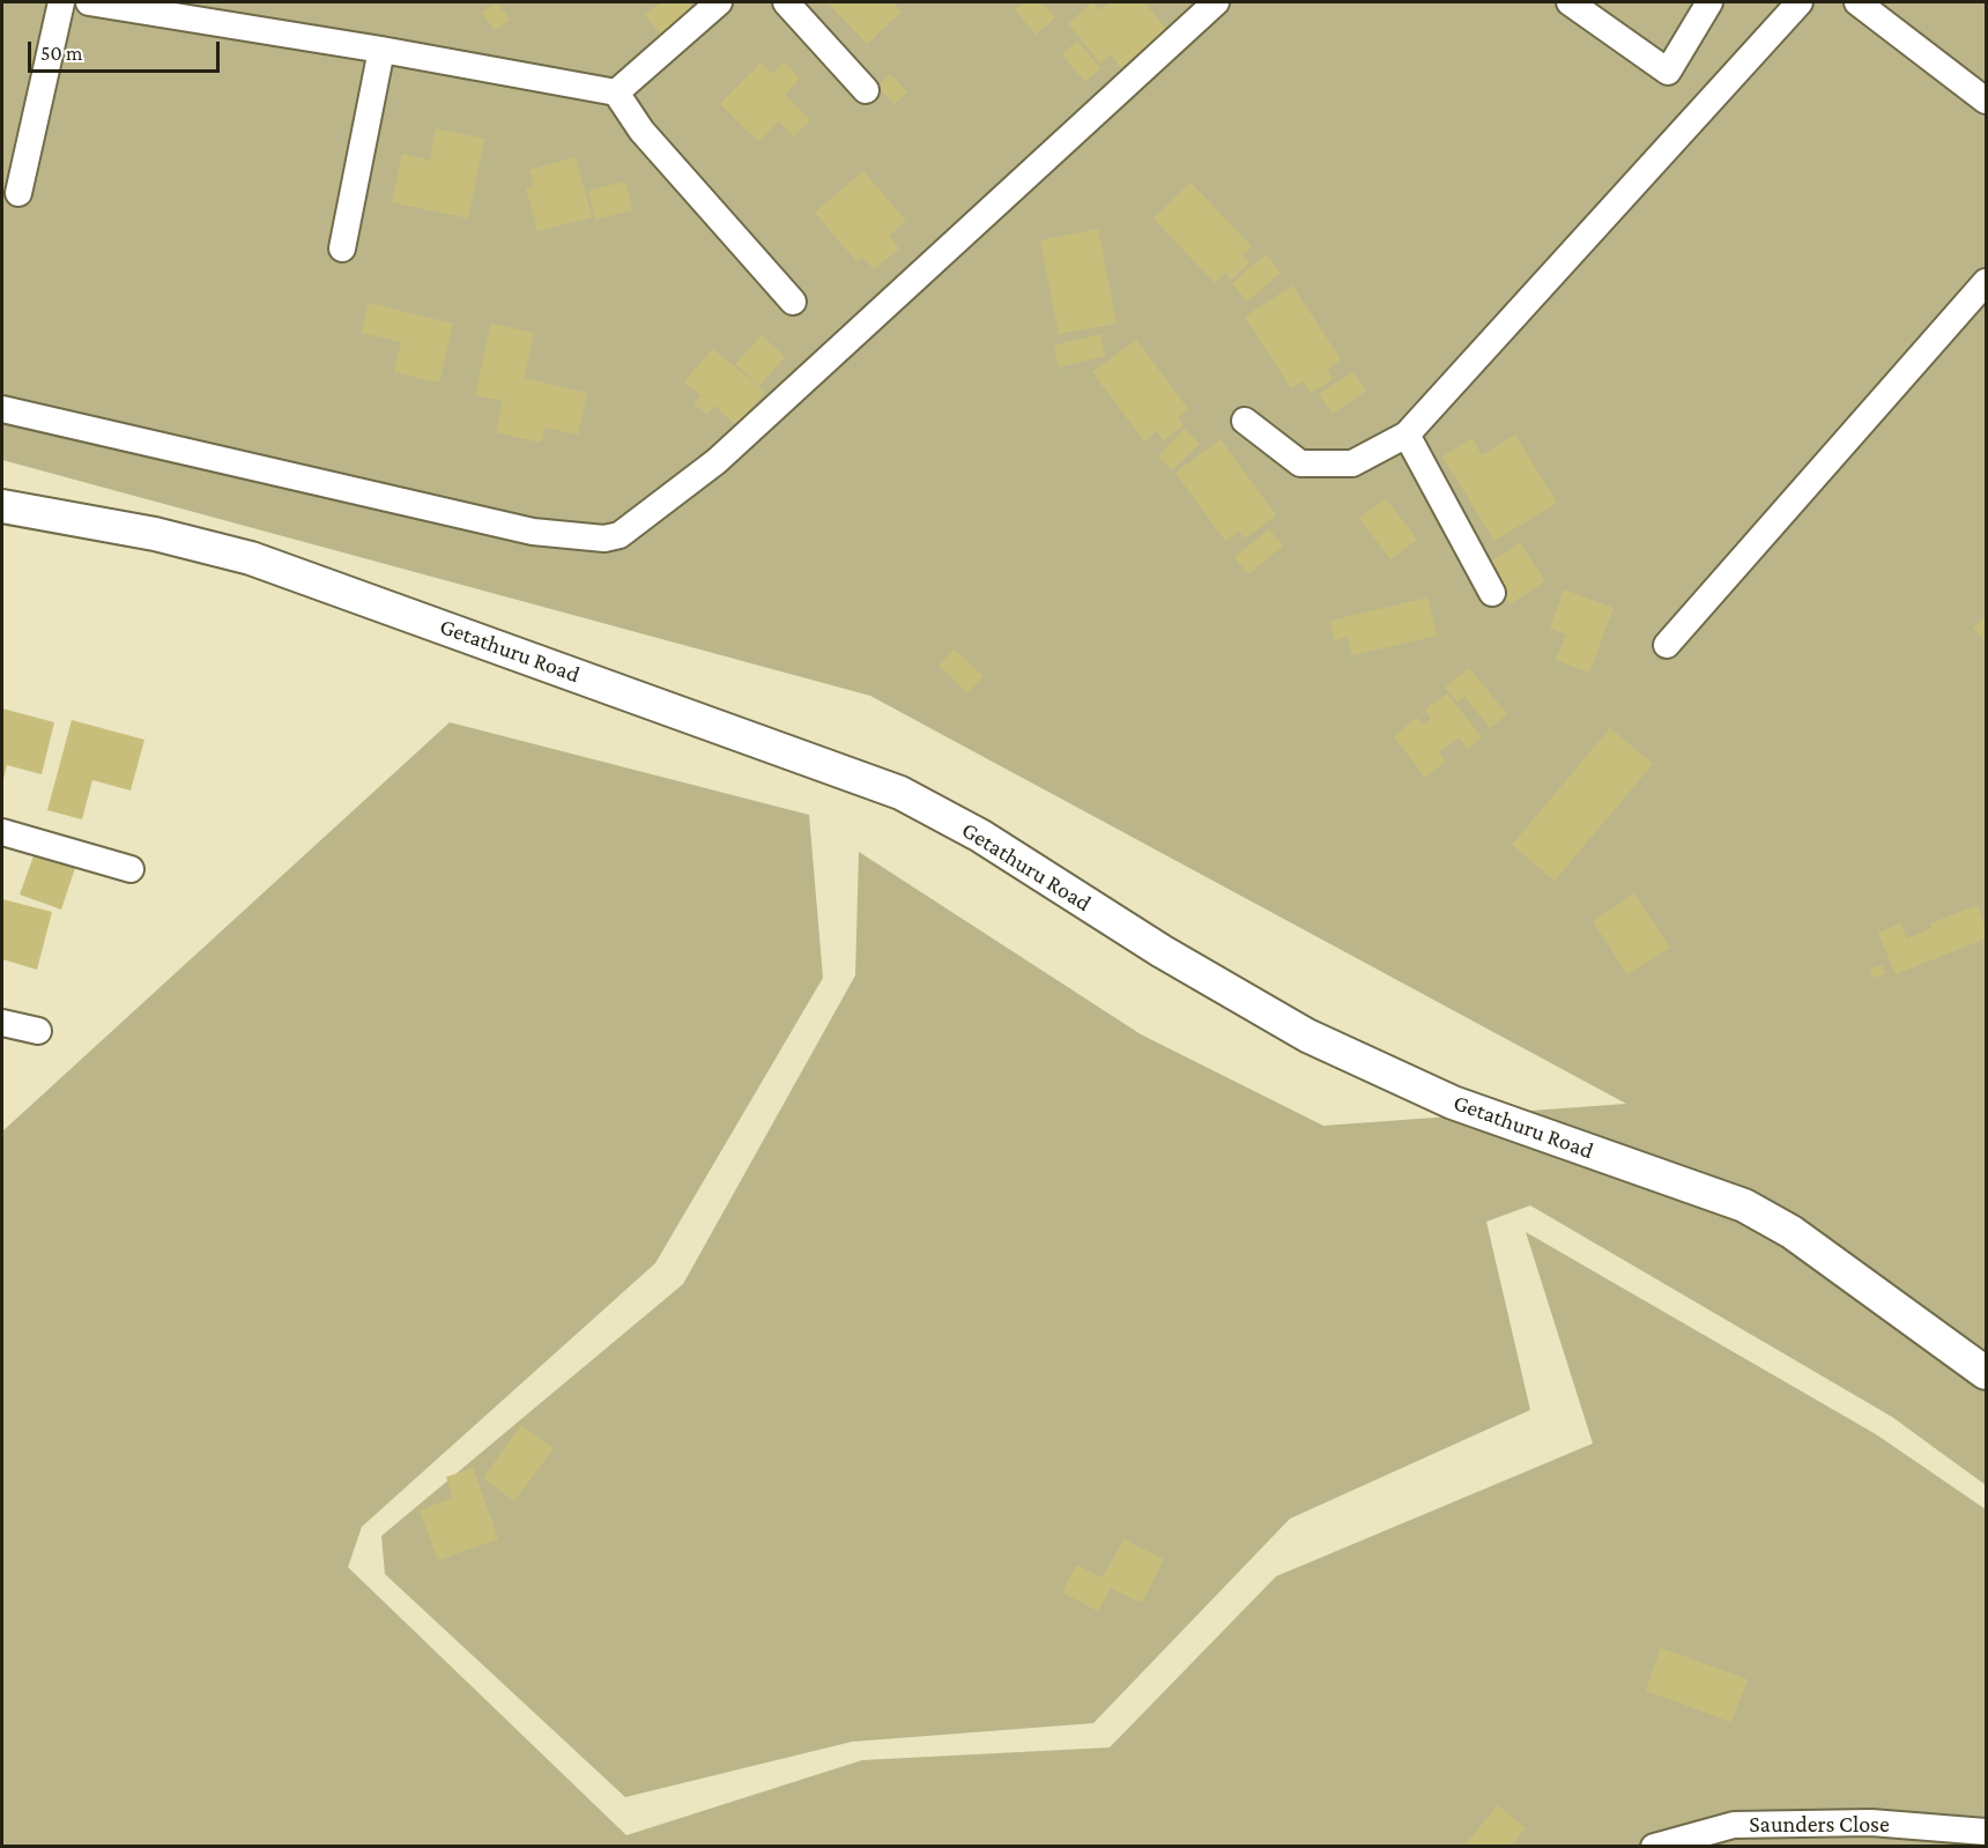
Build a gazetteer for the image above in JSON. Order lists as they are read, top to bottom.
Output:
{
  "streets": {
    "main road": ["Getathuru Road"],
    "street": ["Saunders Close"]
  },
  "scale_bar": "50 m"
}
